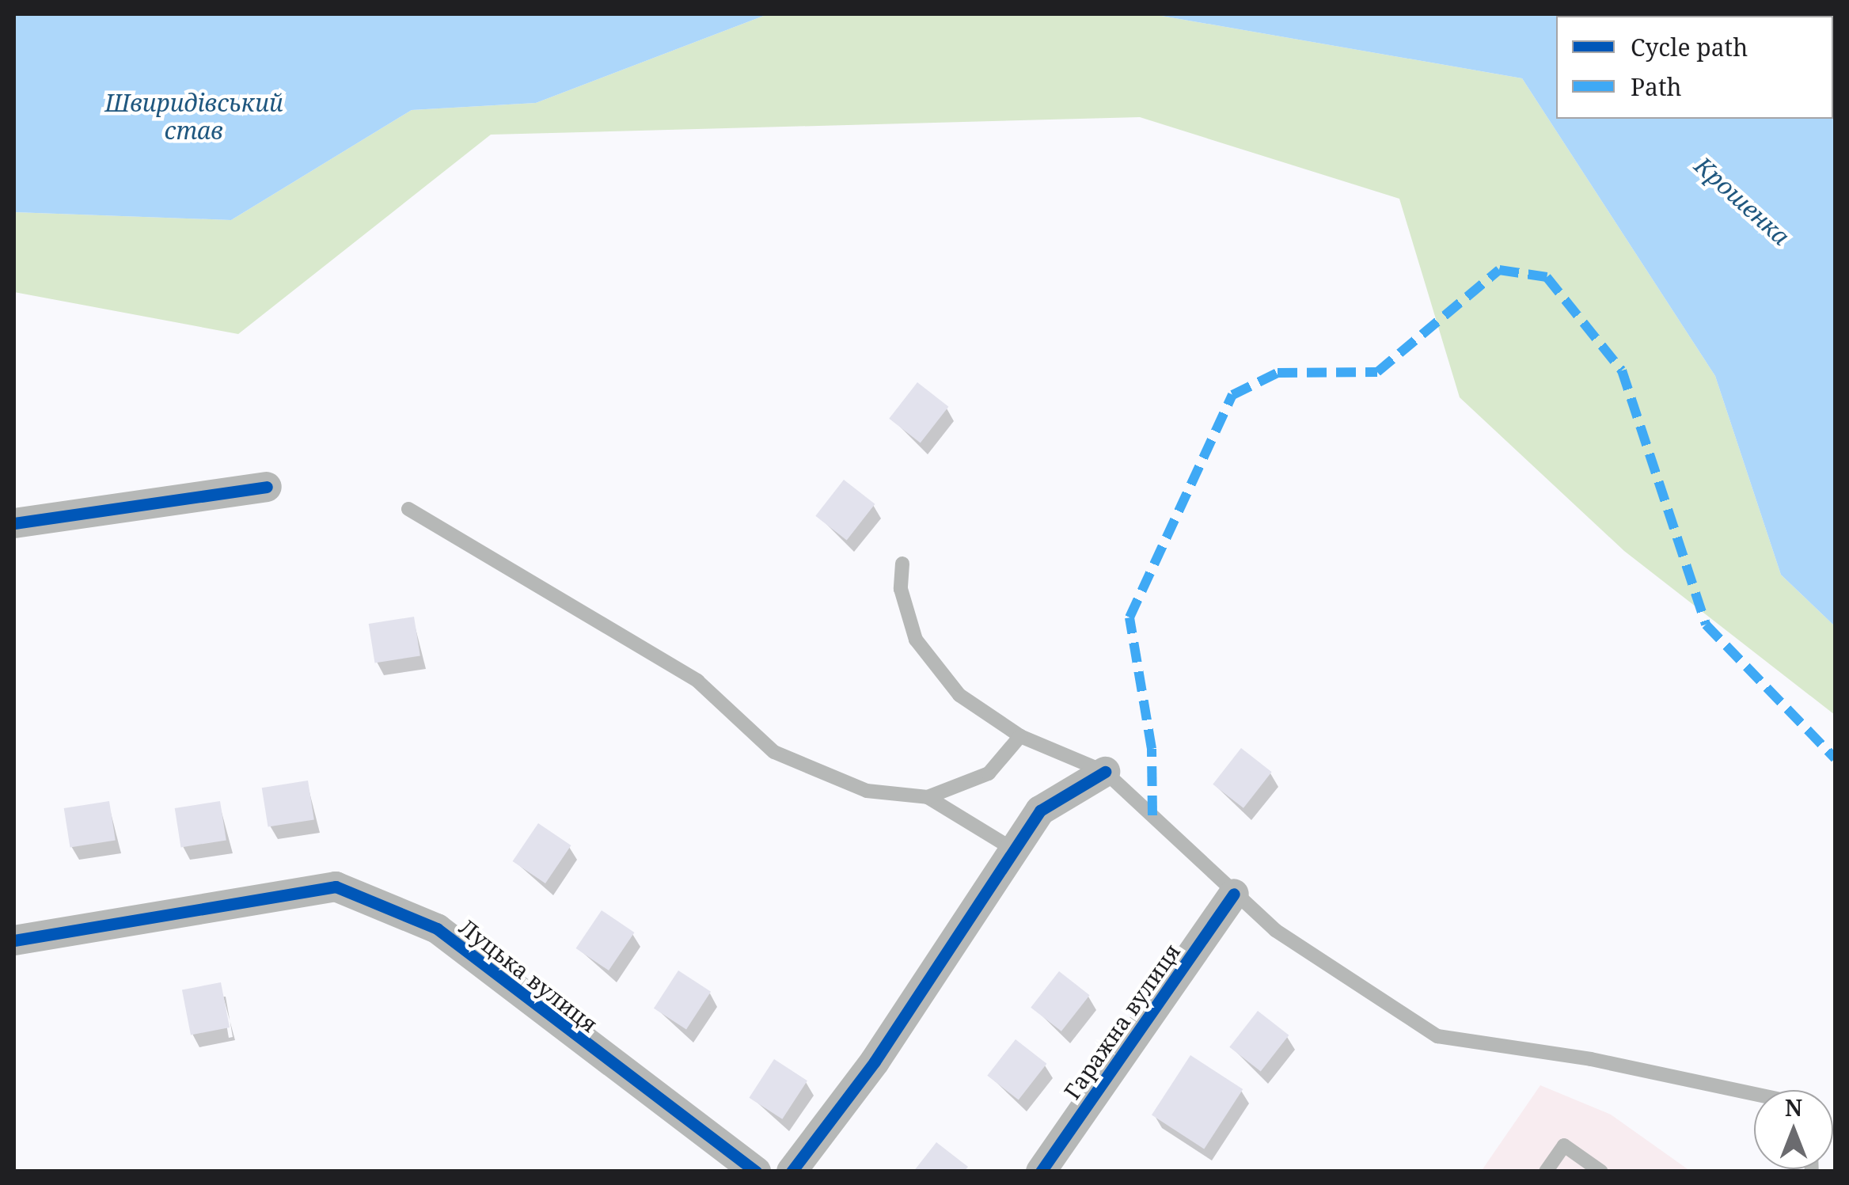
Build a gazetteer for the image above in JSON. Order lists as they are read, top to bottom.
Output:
{
  "streets": {
    "street": ["Луцька вулиця", "Гаражна вулиця"]
  },
  "water": ["Швиридівський став", "Крошенка"],
  "legend": ["Cycle path", "Path"],
  "north": "top"
}
